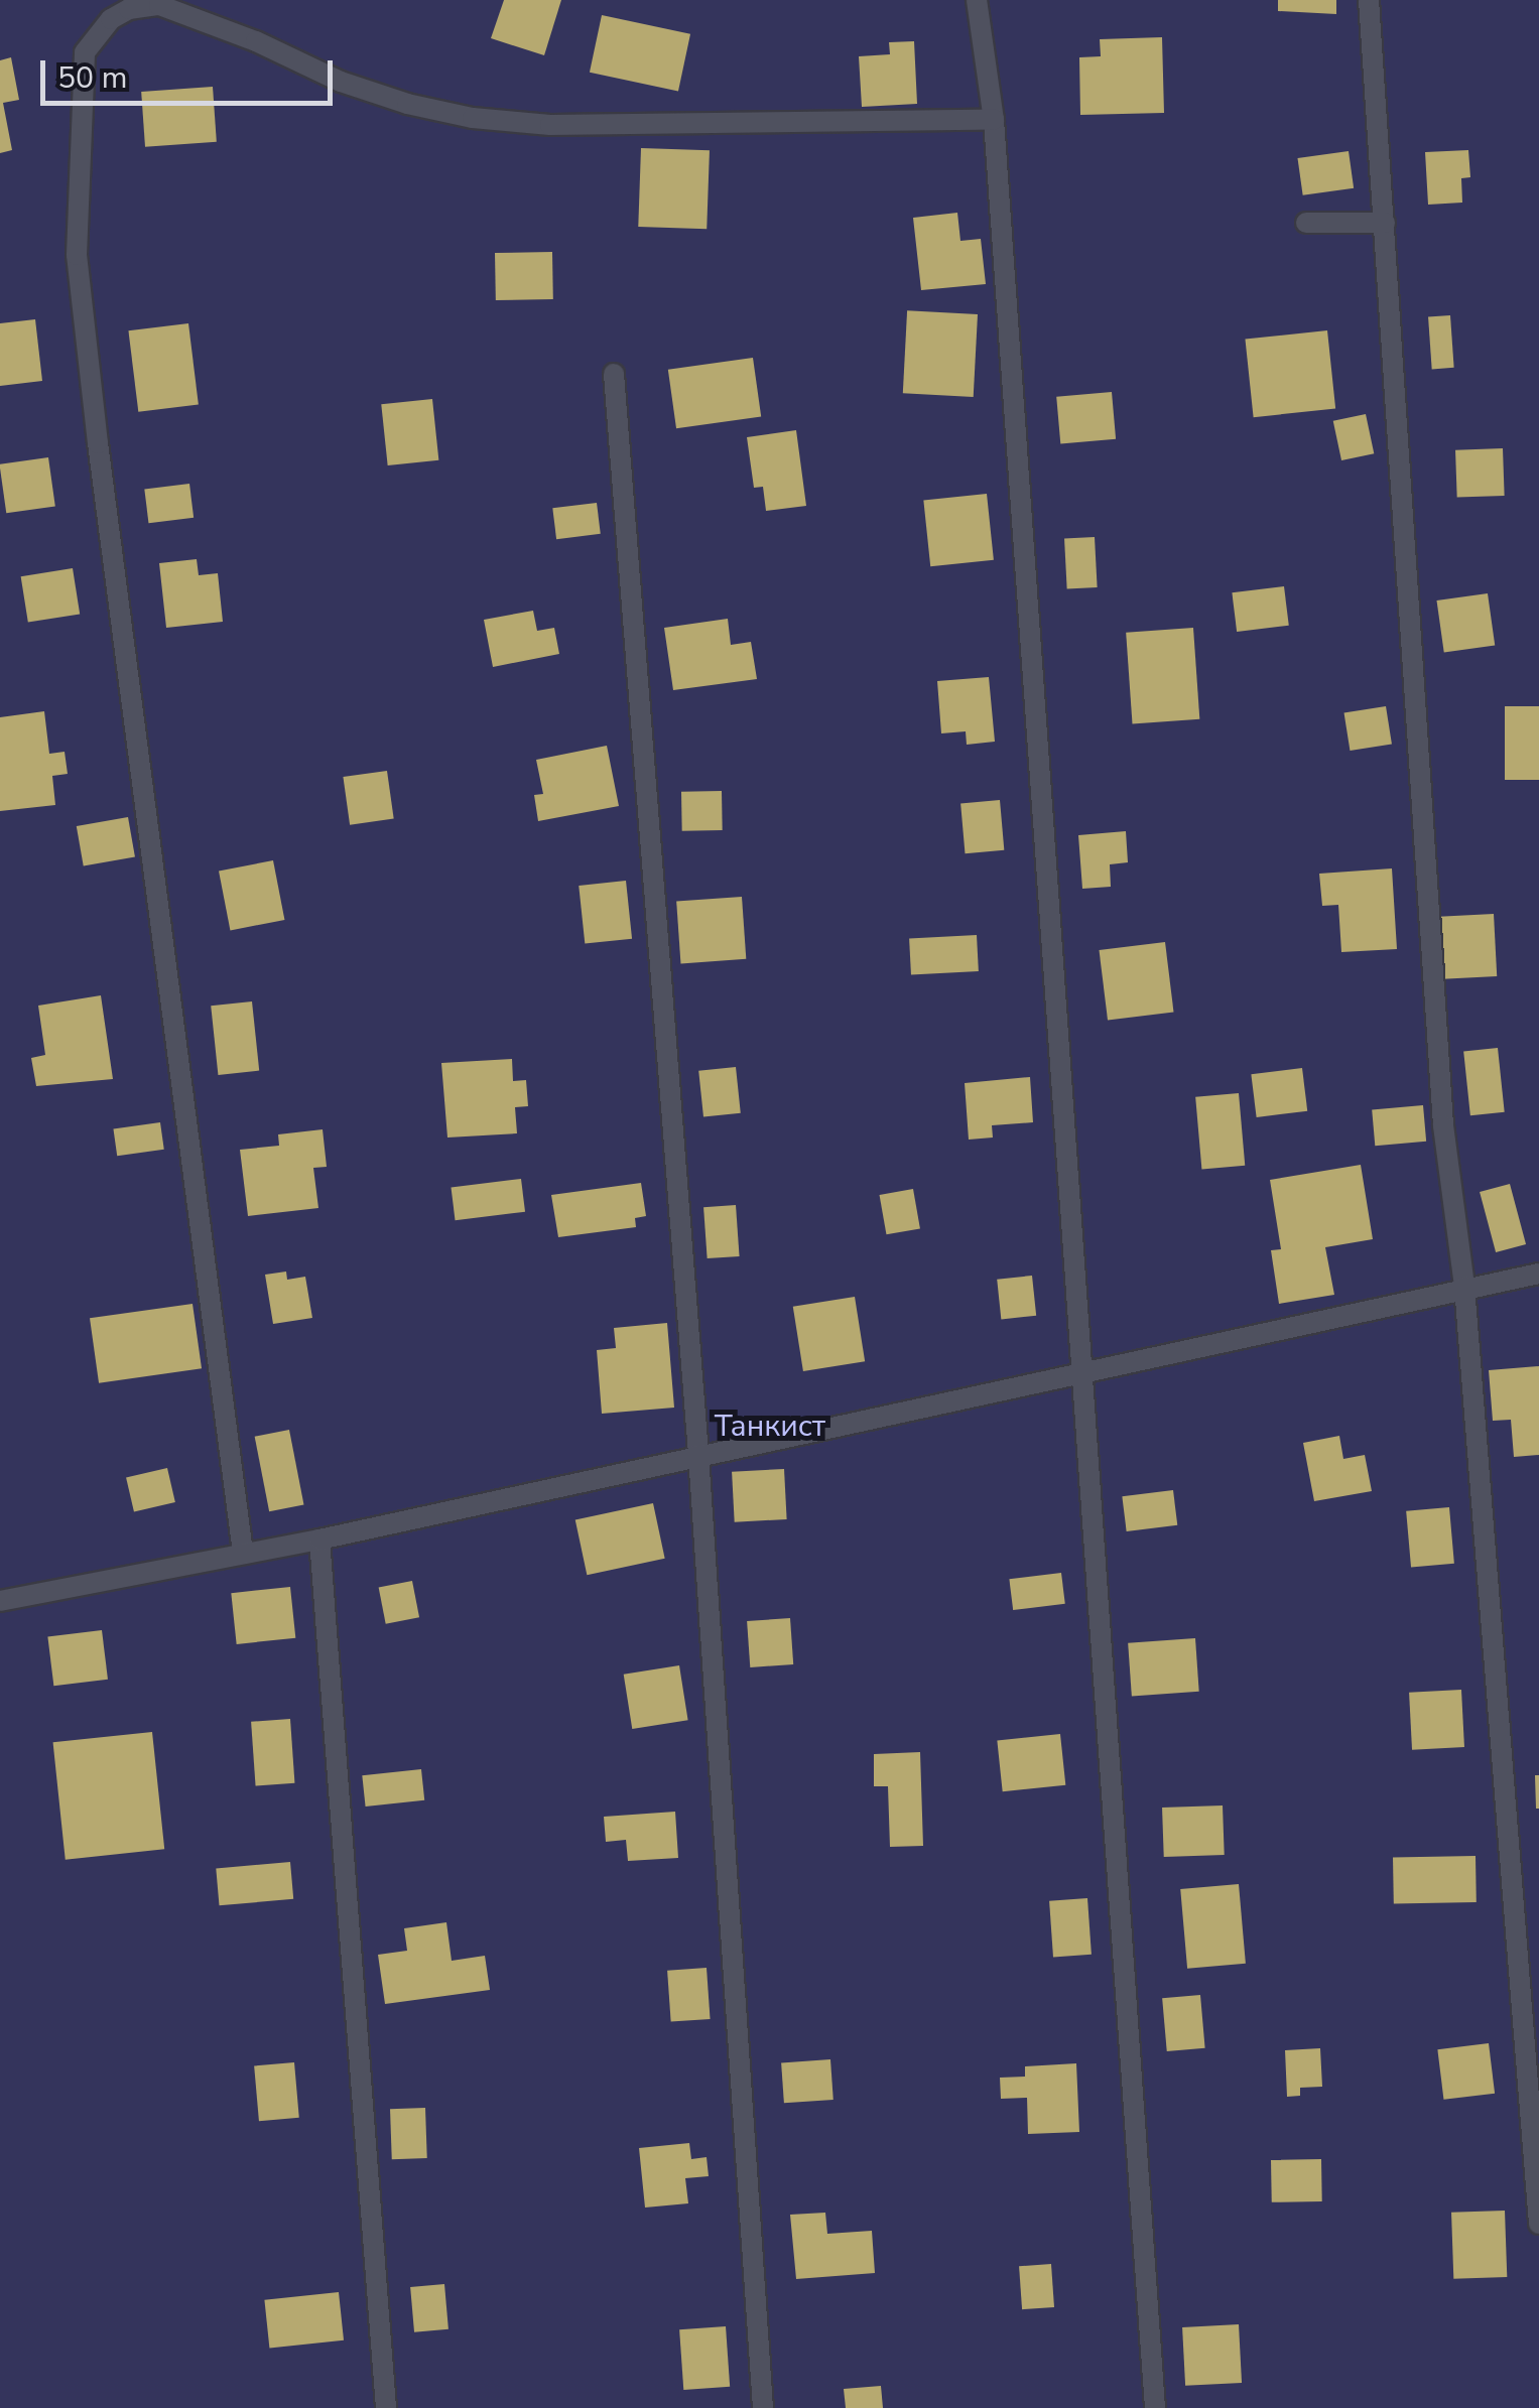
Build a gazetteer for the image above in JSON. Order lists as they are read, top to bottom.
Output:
{
  "parks": ["Танкист"],
  "scale_bar": "50 m"
}
